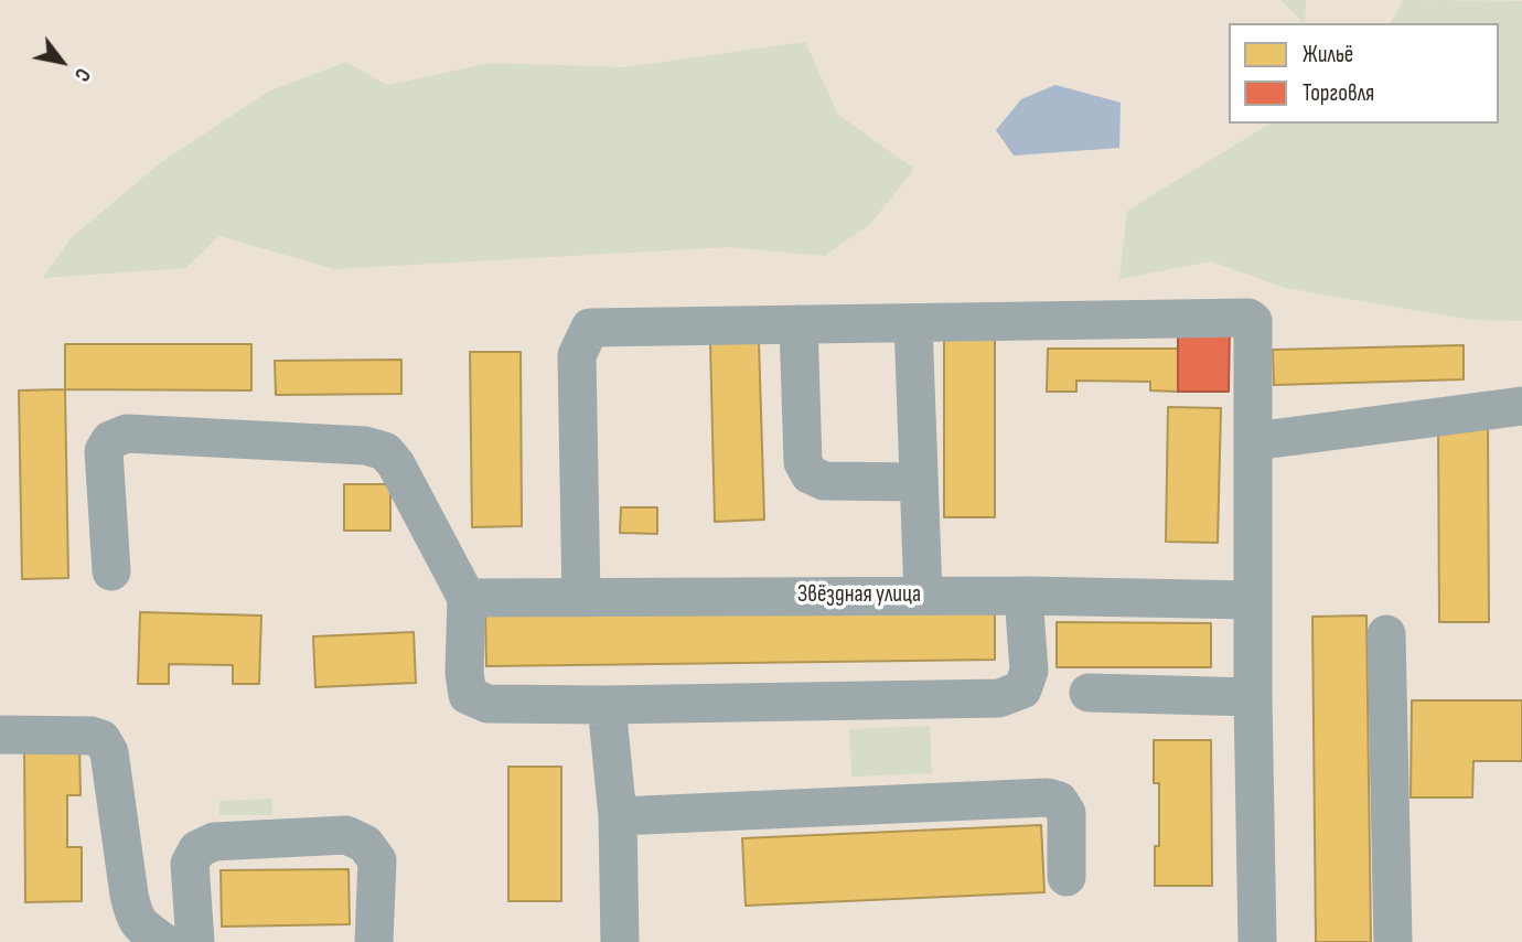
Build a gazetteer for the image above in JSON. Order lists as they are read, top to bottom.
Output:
{
  "streets": {
    "street": ["Звёздная улица"]
  },
  "legend": ["Жильё", "Торговля"],
  "north": "bottom right"
}
